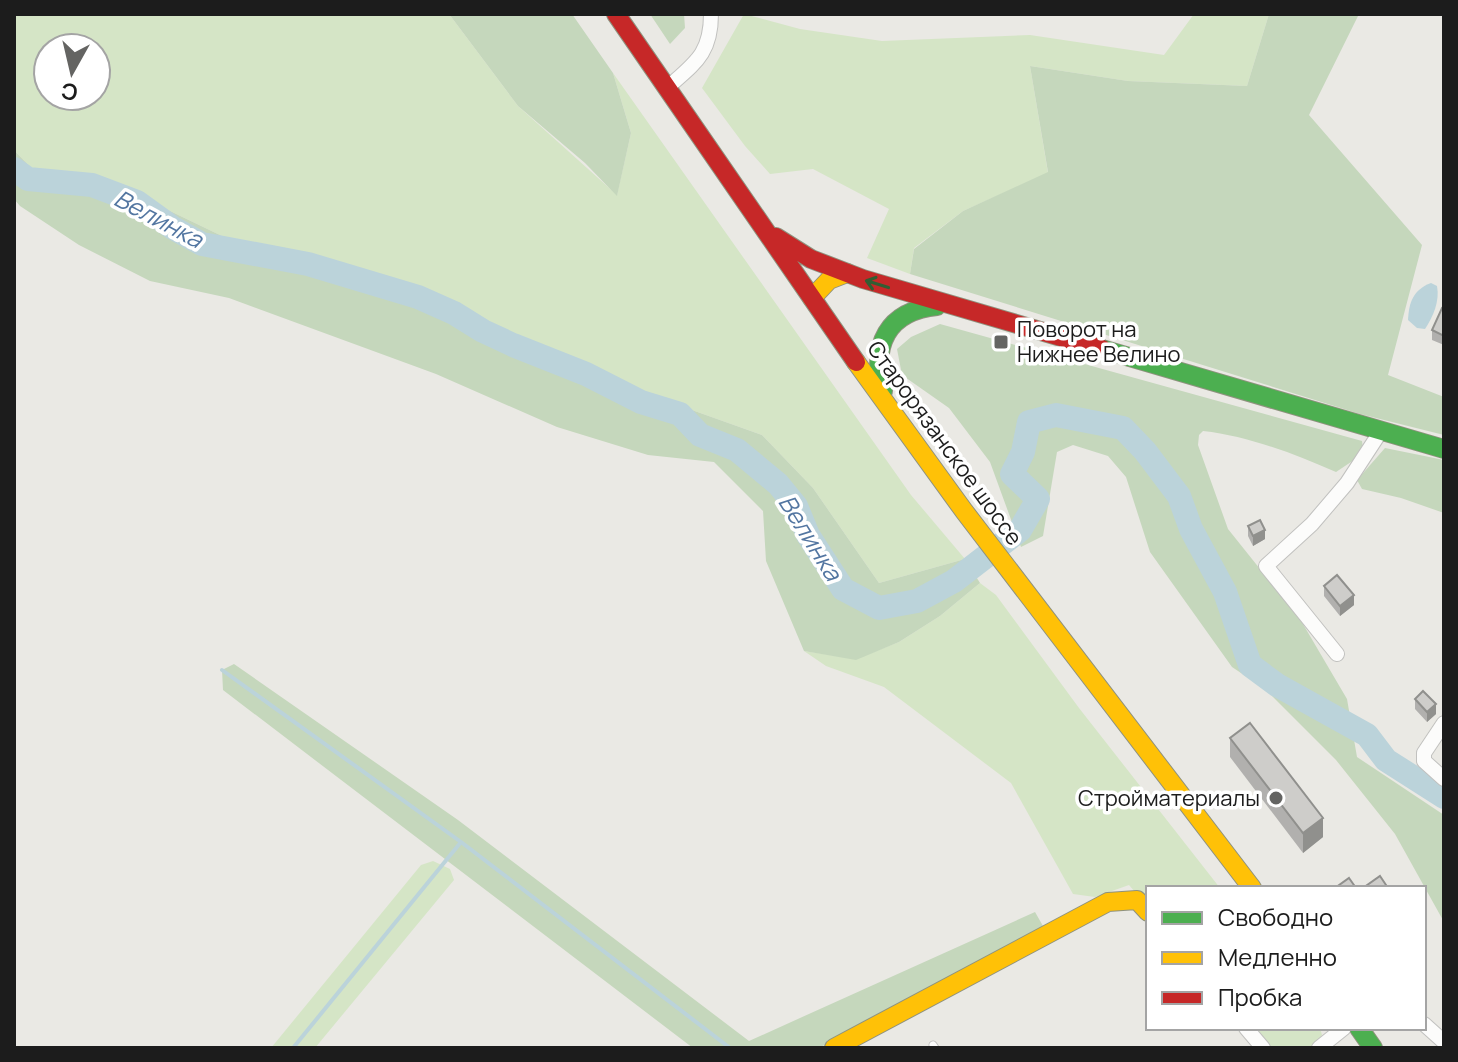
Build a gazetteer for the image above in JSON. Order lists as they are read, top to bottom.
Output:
{
  "streets": {
    "street": ["Старорязанское шоссе"]
  },
  "water": ["Велинка"],
  "places": {
    "transit": ["Поворот на Нижнее Велино"],
    "other": ["Стройматериалы"]
  },
  "legend": ["Свободно", "Медленно", "Пробка"],
  "north": "bottom"
}
